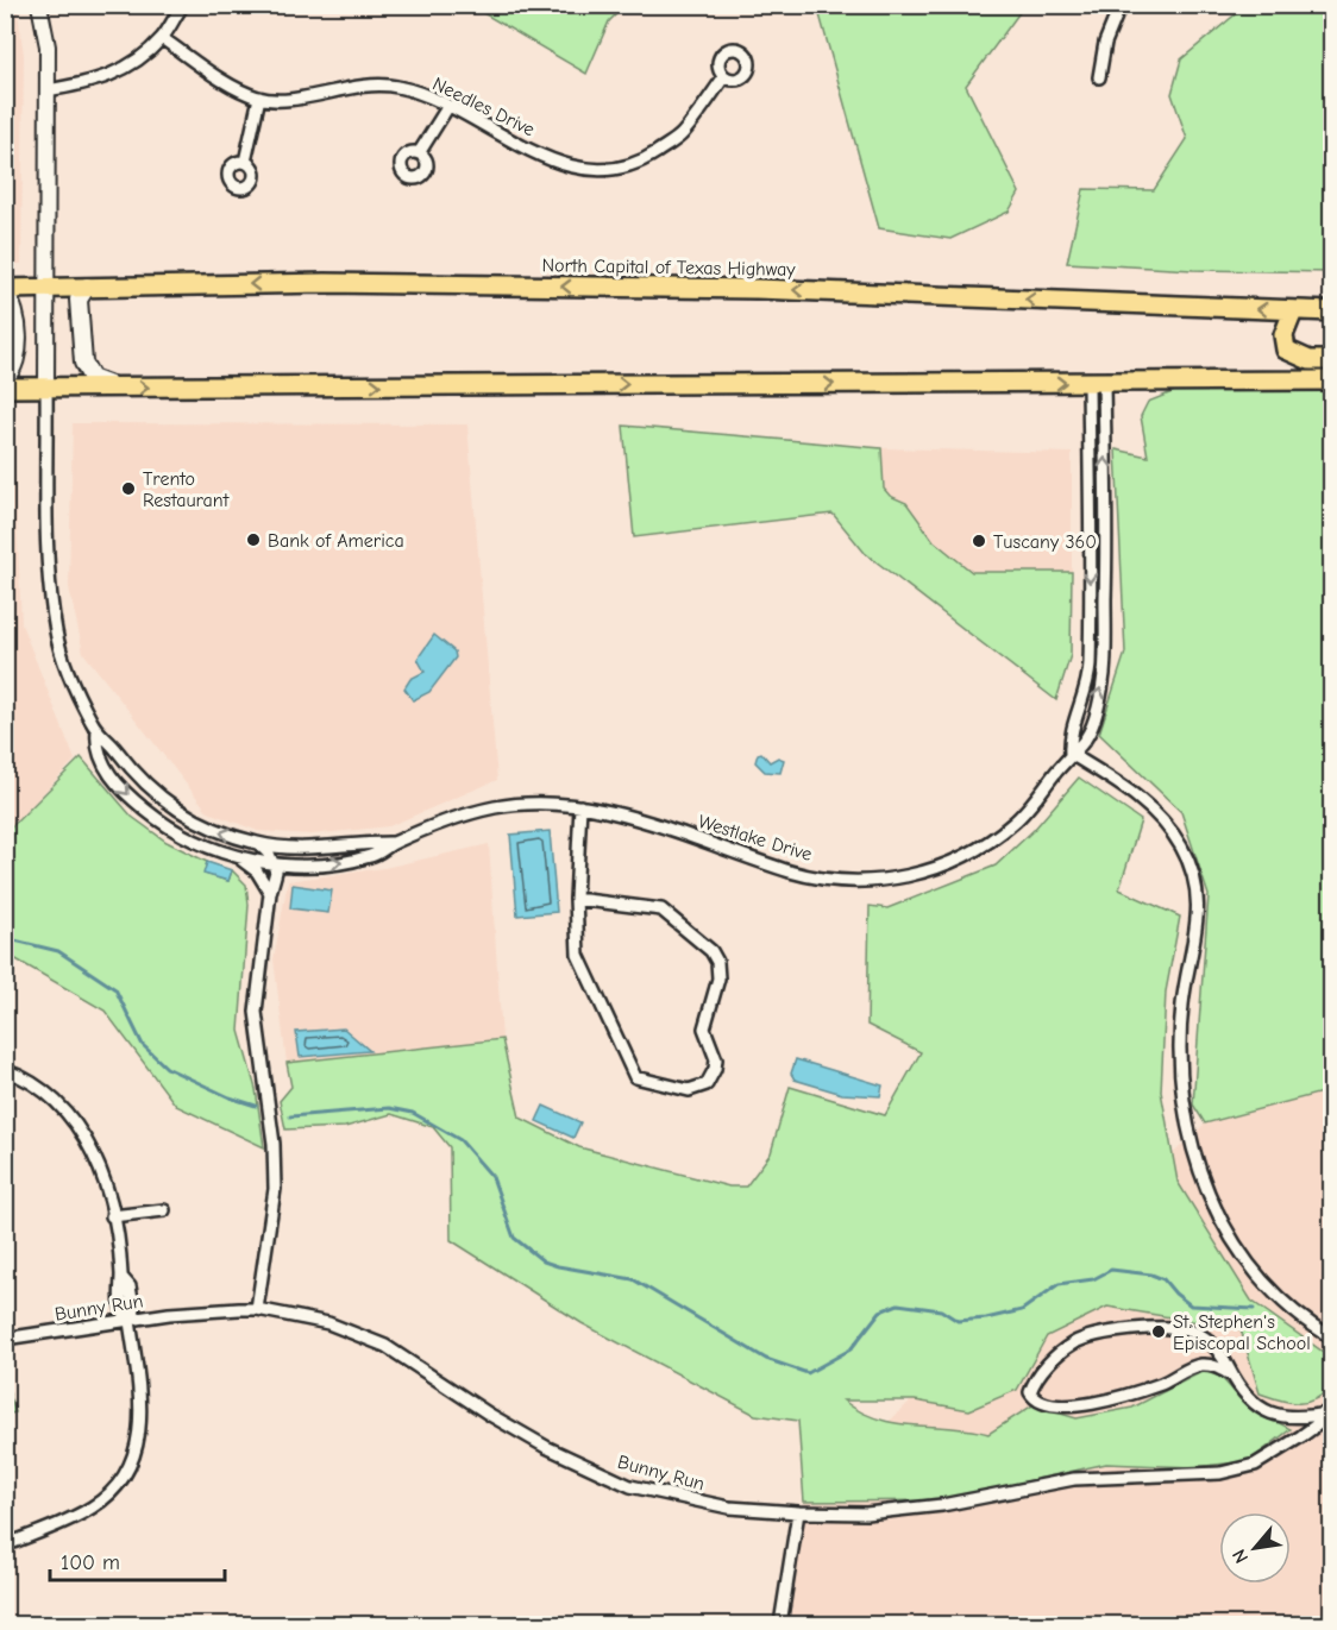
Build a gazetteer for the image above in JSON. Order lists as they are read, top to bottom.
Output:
{
  "streets": {
    "highway": ["North Capital of Texas Highway"],
    "street": ["Needles Drive", "Westlake Drive", "Bunny Run"]
  },
  "crossings": [
    ["North Capital of Texas Highway", "Westlake Drive"]
  ],
  "places": [
    "Trento Restaurant",
    "Bank of America",
    "Tuscany 360",
    "St. Stephen's Episcopal School"
  ],
  "scale_bar": "100 m",
  "north": "bottom left"
}
